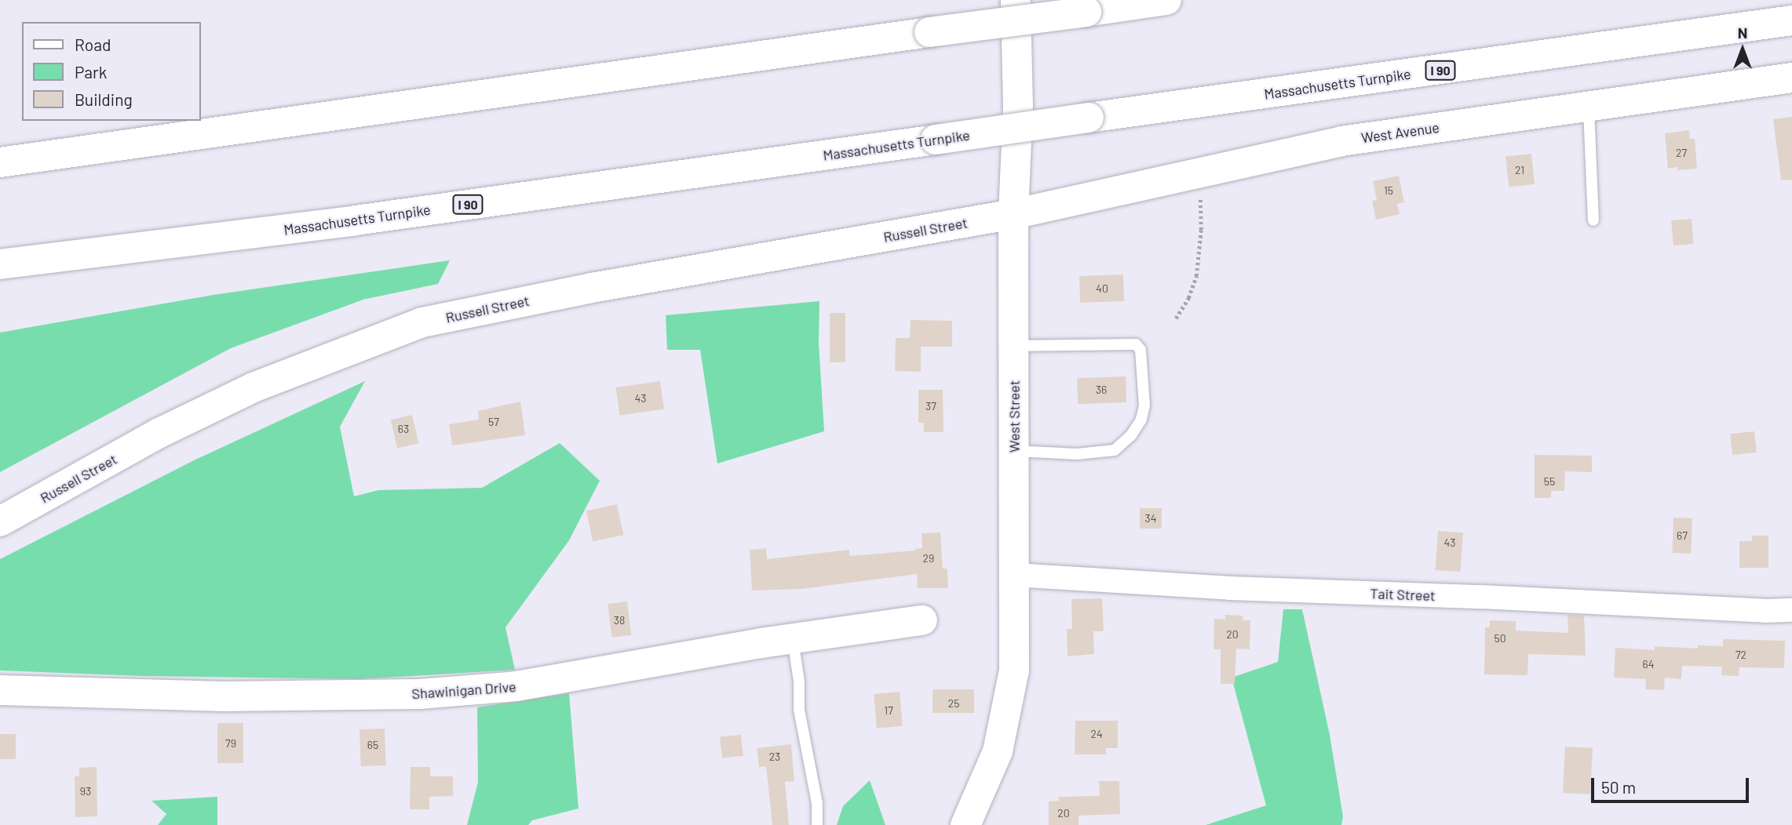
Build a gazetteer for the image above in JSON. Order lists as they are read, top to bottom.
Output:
{
  "streets": {
    "main road": [
      "I 90",
      "Massachusetts Turnpike",
      "West Avenue",
      "Russell Street",
      "West Street",
      "Shawinigan Drive"
    ],
    "street": ["Tait Street"]
  },
  "crossings": [
    ["West Avenue", "Russell Street"],
    ["West Avenue", "West Street"],
    ["Russell Street", "West Street"],
    ["West Street", "Tait Street"]
  ],
  "house_numbers": [
    "27",
    "21",
    "15",
    "40",
    "36",
    "43",
    "37",
    "57",
    "63",
    "55",
    "34",
    "67",
    "43",
    "29",
    "38",
    "20",
    "50",
    "72",
    "64",
    "25",
    "17",
    "24",
    "79",
    "65",
    "23",
    "93",
    "20"
  ],
  "legend": ["Road", "Park", "Building"],
  "scale_bar": "50 m",
  "north": "top"
}
